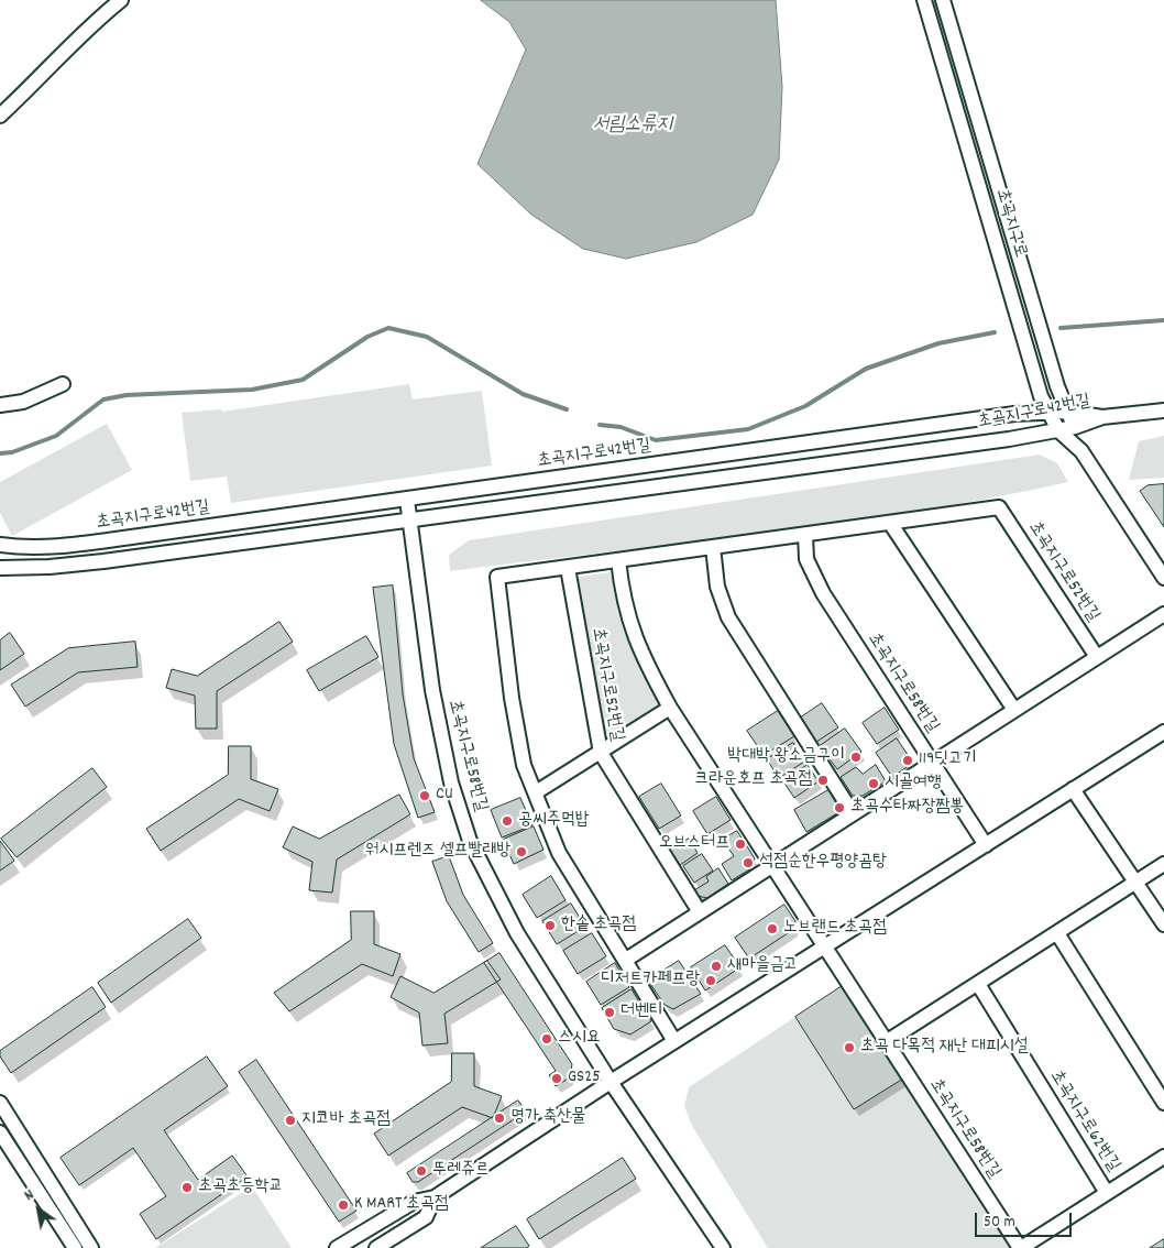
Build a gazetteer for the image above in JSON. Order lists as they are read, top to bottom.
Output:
{
  "streets": {
    "street": [
      "초곡지구로",
      "초곡지구로42번길",
      "초곡지구로52번길",
      "초곡지구로58번길",
      "초곡지구로62번길"
    ]
  },
  "crossings": [
    ["초곡지구로", "초곡지구로42번길"],
    ["초곡지구로42번길", "초곡지구로58번길"]
  ],
  "water": ["서림소류지"],
  "places": [
    "박대박 왕소금구이",
    "119딧고기",
    "크라운호프 초곡점",
    "시골여행",
    "CU",
    "초곡수타짜장짬뽕",
    "공씨주먹밥",
    "오브스터프",
    "워시프렌즈 셀프빨래방",
    "석점순한우평양곰탕",
    "한솥 초곡점",
    "노브랜드 초곡점",
    "새마을금고",
    "디저트카페프랑",
    "더벤티",
    "스시요",
    "초곡 다목적 재난 대피시설",
    "GS25",
    "명가 축산물",
    "지코바 초곡점",
    "뚜레쥬르",
    "초곡초등학교",
    "K MART 초곡점"
  ],
  "scale_bar": "50 m",
  "north": "top left"
}
